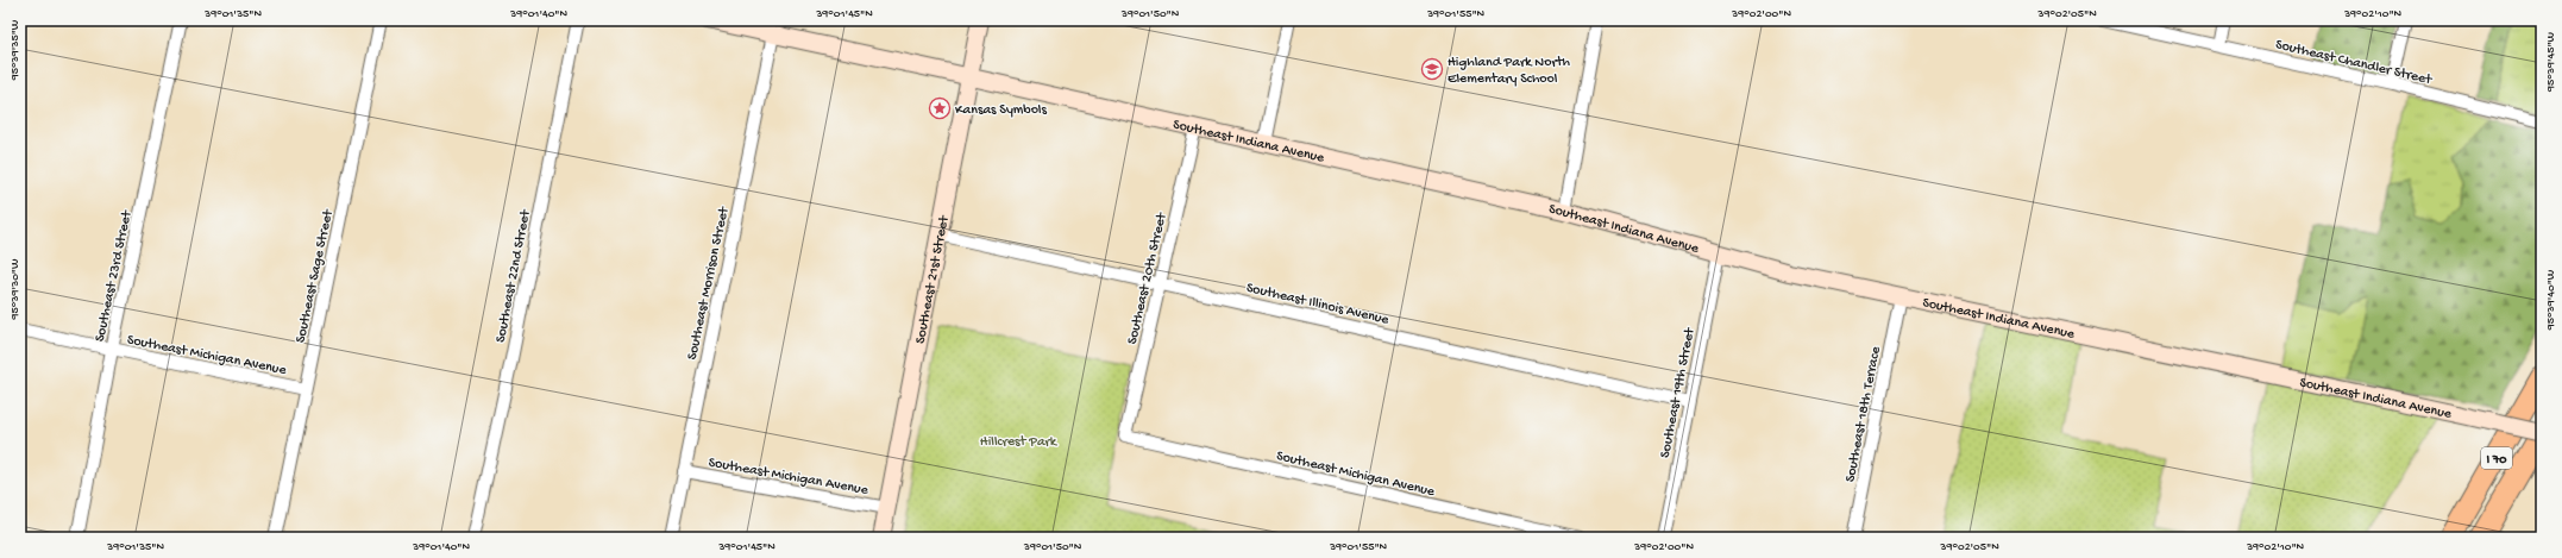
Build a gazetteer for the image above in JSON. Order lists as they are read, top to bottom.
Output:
{
  "streets": {
    "highway": ["I 70"],
    "street": [
      "Southeast Chandler Street",
      "Southeast Indiana Avenue",
      "Southeast 23rd Street",
      "Southeast Sage Street",
      "Southeast 22nd Street",
      "Southeast 21st Street",
      "Southeast 20th Street",
      "Southeast Morrison Street",
      "Southeast Illinois Avenue",
      "Southeast Michigan Avenue",
      "Southeast 19th Street",
      "Southeast 18th Terrace"
    ]
  },
  "crossings": [
    ["Southeast Indiana Avenue", "Southeast 21st Street"],
    ["Southeast Indiana Avenue", "Southeast 20th Street"],
    ["Southeast Indiana Avenue", "Southeast Morrison Street"],
    ["Southeast Indiana Avenue", "Southeast 19th Street"],
    ["Southeast Indiana Avenue", "Southeast 18th Terrace"],
    ["Southeast Indiana Avenue", "I 70"],
    ["Southeast 23rd Street", "Southeast Michigan Avenue"],
    ["Southeast Sage Street", "Southeast Michigan Avenue"],
    ["Southeast 21st Street", "Southeast Illinois Avenue"],
    ["Southeast 21st Street", "Southeast Michigan Avenue"],
    ["Southeast 20th Street", "Southeast Illinois Avenue"],
    ["Southeast 20th Street", "Southeast Michigan Avenue"],
    ["Southeast Morrison Street", "Southeast Michigan Avenue"],
    ["Southeast Illinois Avenue", "Southeast 19th Street"]
  ],
  "parks": ["Hillcrest Park"],
  "places": {
    "school or university": ["Highland Park North Elementary School"],
    "place": ["Kansas Symbols"]
  },
  "coordinates": [
    "39°01'35\"N",
    "39°01'40\"N",
    "39°01'45\"N",
    "39°01'50\"N",
    "39°01'55\"N",
    "39°02'00\"N",
    "39°02'05\"N",
    "39°02'10\"N",
    "95°39'35\"W",
    "95°39'45\"W",
    "95°39'30\"W",
    "95°39'40\"W"
  ]
}
